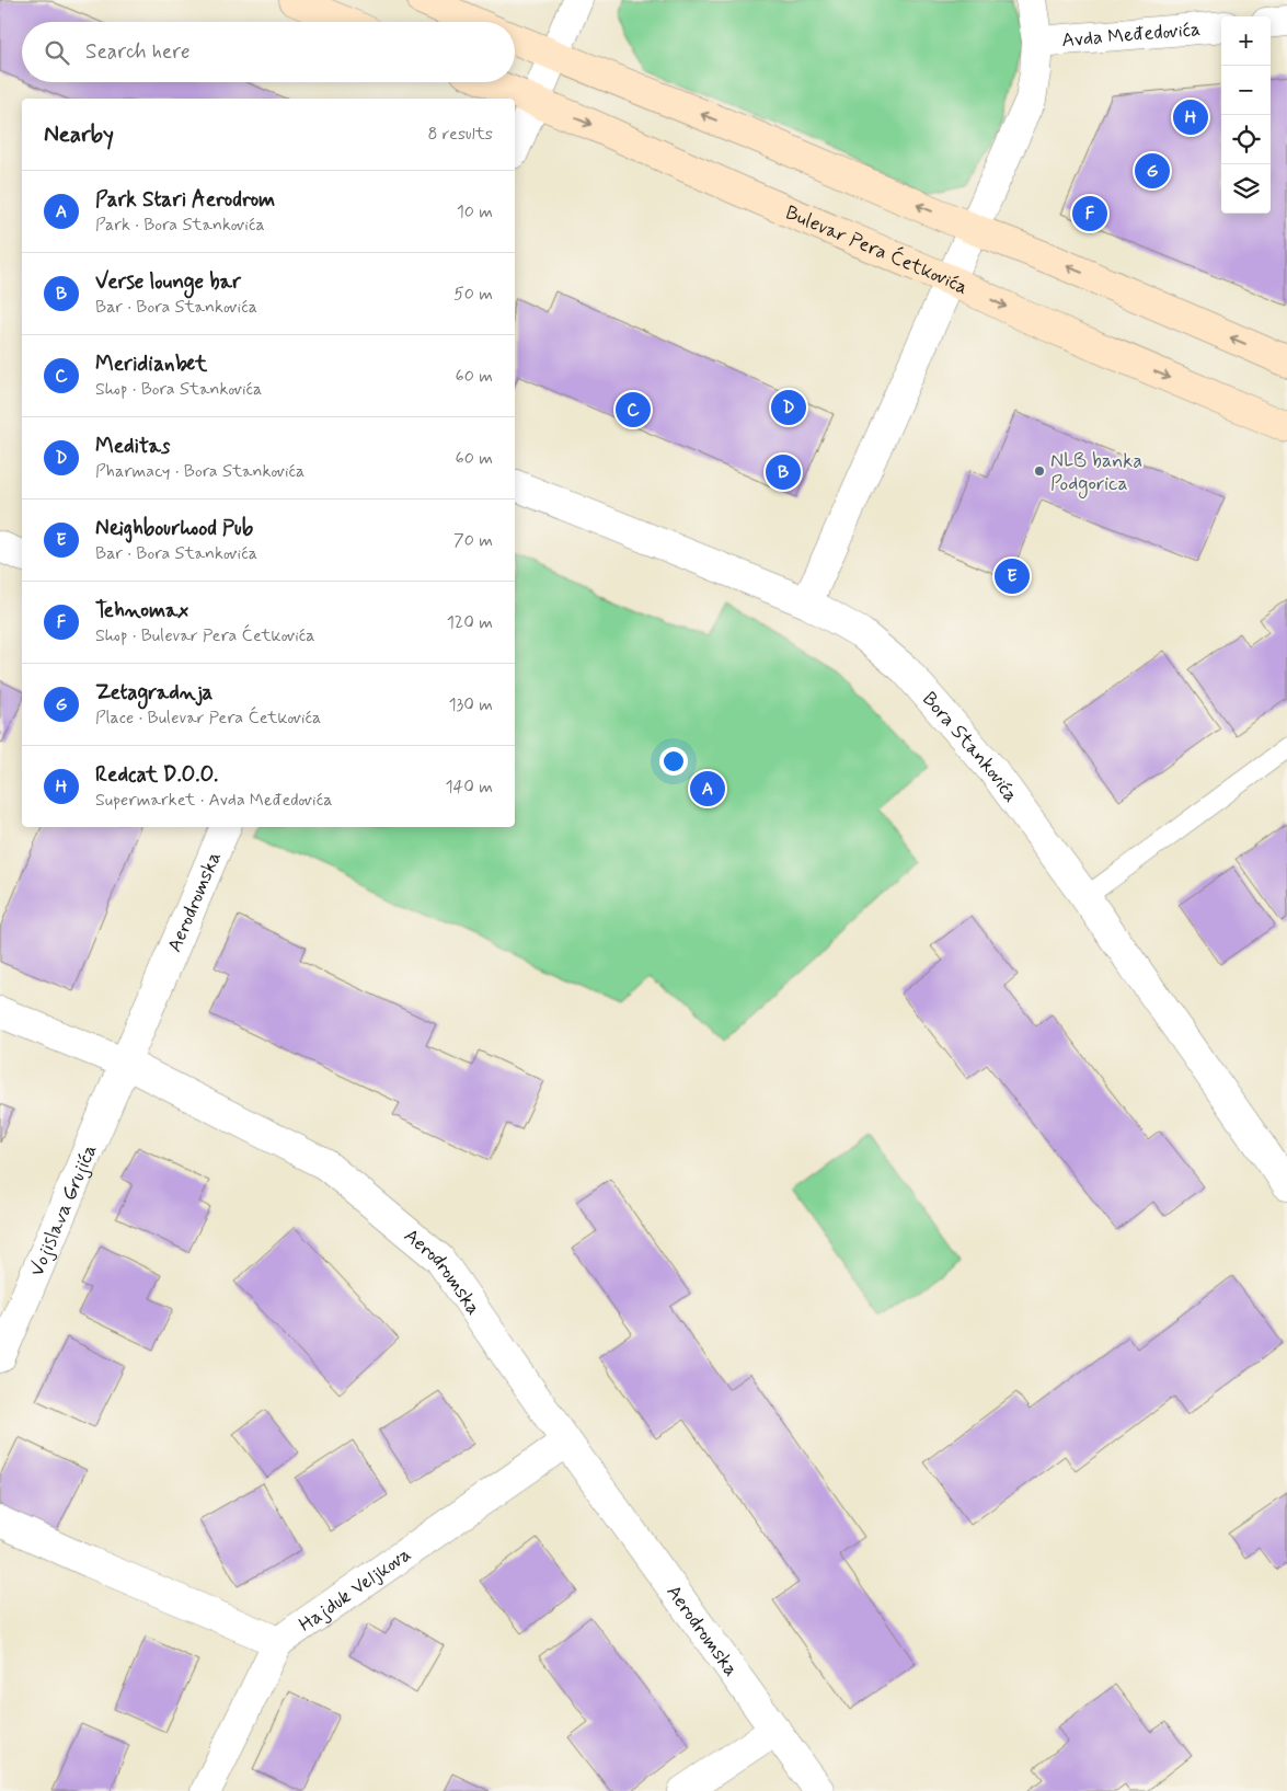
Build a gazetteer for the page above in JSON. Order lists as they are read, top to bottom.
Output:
{
  "streets": {
    "main road": ["Bulevar Pera Ćetkovića"],
    "street": [
      "Avda Međedovića",
      "Bora Stankovića",
      "Aerodromska",
      "Vojislava Grujića",
      "Hajduk Veljkova"
    ]
  },
  "crossings": [
    ["Aerodromska", "Vojislava Grujića"],
    ["Aerodromska", "Hajduk Veljkova"]
  ],
  "places": ["NLB banka Podgorica"],
  "page": {
    "map_buttons": ["+", "−"],
    "search": "Search here",
    "pins": [
      "H",
      "G",
      "F",
      "D",
      "C",
      "B",
      "E",
      "A"
    ],
    "heading": ["Nearby", "8 results"],
    "list": [
      {
        "mark": "A",
        "name": "Park Stari Aerodrom",
        "note": "Park · Bora Stankovića",
        "value": "10 m"
      },
      {
        "mark": "B",
        "name": "Verse lounge bar",
        "note": "Bar · Bora Stankovića",
        "value": "50 m"
      },
      {
        "mark": "C",
        "name": "Meridianbet",
        "note": "Shop · Bora Stankovića",
        "value": "60 m"
      },
      {
        "mark": "D",
        "name": "Meditas",
        "note": "Pharmacy · Bora Stankovića",
        "value": "60 m"
      },
      {
        "mark": "E",
        "name": "Neighbourhood Pub",
        "note": "Bar · Bora Stankovića",
        "value": "70 m"
      },
      {
        "mark": "F",
        "name": "Tehnomax",
        "note": "Shop · Bulevar Pera Ćetkovića",
        "value": "120 m"
      },
      {
        "mark": "G",
        "name": "Zetagradnja",
        "note": "Place · Bulevar Pera Ćetkovića",
        "value": "130 m"
      },
      {
        "mark": "H",
        "name": "Redcat D.O.O.",
        "note": "Supermarket · Avda Međedovića",
        "value": "140 m"
      }
    ]
  }
}
